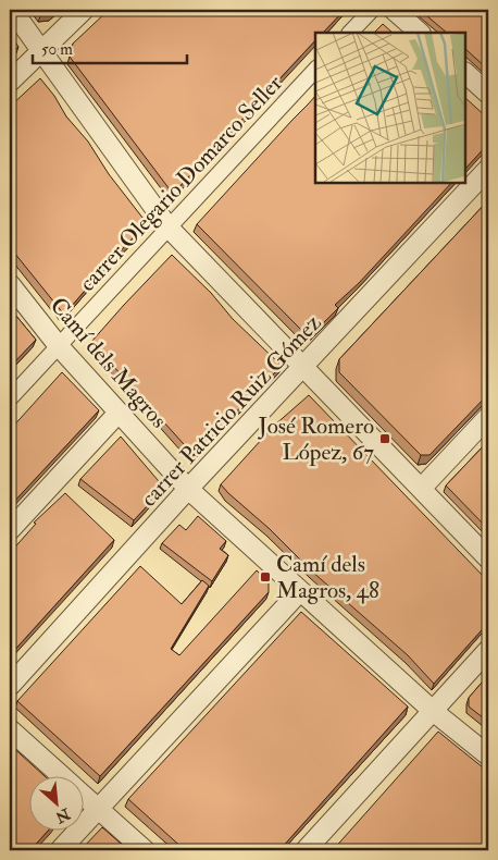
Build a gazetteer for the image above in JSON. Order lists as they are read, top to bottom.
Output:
{
  "streets": {
    "street": ["carrer Olegario Domarco Seller", "Camí dels Magros", "carrer Patricio Ruiz Gómez"]
  },
  "crossings": [
    ["carrer Olegario Domarco Seller", "Camí dels Magros"],
    ["Camí dels Magros", "carrer Patricio Ruiz Gómez"]
  ],
  "places": {
    "transit": ["José Romero López, 67", "Camí dels Magros, 48"]
  },
  "scale_bar": "50 m",
  "north": "bottom right"
}
